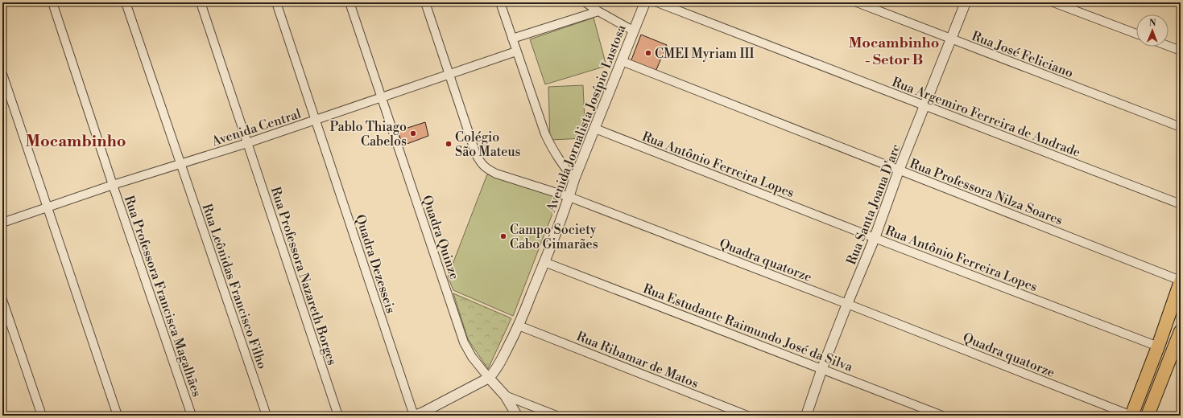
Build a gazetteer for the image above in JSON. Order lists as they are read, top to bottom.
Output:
{
  "streets": {
    "street": [
      "Rua José Feliciano",
      "Rua Argemiro Ferreira de Andrade",
      "Avenida Jornalista Josípio Lustosa",
      "Avenida Central",
      "Rua Antônio Ferreira Lopes",
      "Rua Professora Nilza Soares",
      "Rua Santa Joana D'arc",
      "Quadra Quinze",
      "Quadra quatorze",
      "Quadra Dezesseis",
      "Rua Professora Nazareth Borges",
      "Rua Leônidas Francisco Filho",
      "Rua Professora Francisca Magalhães",
      "Rua Estudante Raimundo José da Silva",
      "Rua Ribamar de Matos"
    ]
  },
  "crossings": [
    ["Rua José Feliciano", "Rua Santa Joana D'arc"],
    ["Rua Argemiro Ferreira de Andrade", "Rua Santa Joana D'arc"],
    ["Avenida Jornalista Josípio Lustosa", "Rua Antônio Ferreira Lopes"],
    ["Avenida Jornalista Josípio Lustosa", "Rua Professora Nilza Soares"],
    ["Avenida Jornalista Josípio Lustosa", "Quadra Quinze"],
    ["Avenida Jornalista Josípio Lustosa", "Quadra quatorze"],
    ["Avenida Jornalista Josípio Lustosa", "Quadra Dezesseis"],
    ["Avenida Jornalista Josípio Lustosa", "Rua Estudante Raimundo José da Silva"],
    ["Avenida Jornalista Josípio Lustosa", "Rua Ribamar de Matos"],
    ["Avenida Central", "Quadra Quinze"],
    ["Avenida Central", "Quadra quatorze"],
    ["Avenida Central", "Quadra Dezesseis"],
    ["Avenida Central", "Rua Professora Nazareth Borges"],
    ["Avenida Central", "Rua Leônidas Francisco Filho"],
    ["Avenida Central", "Rua Professora Francisca Magalhães"],
    ["Rua Antônio Ferreira Lopes", "Rua Santa Joana D'arc"],
    ["Rua Professora Nilza Soares", "Rua Santa Joana D'arc"],
    ["Rua Santa Joana D'arc", "Quadra quatorze"],
    ["Rua Santa Joana D'arc", "Rua Estudante Raimundo José da Silva"]
  ],
  "districts": ["Mocambinho - Setor B", "Mocambinho"],
  "places": [
    "CMEI Myriam III",
    "Pablo Thiago Cabelos",
    "Colégio São Mateus",
    "Campo Society Cabo Gimarães"
  ],
  "north": "top"
}
